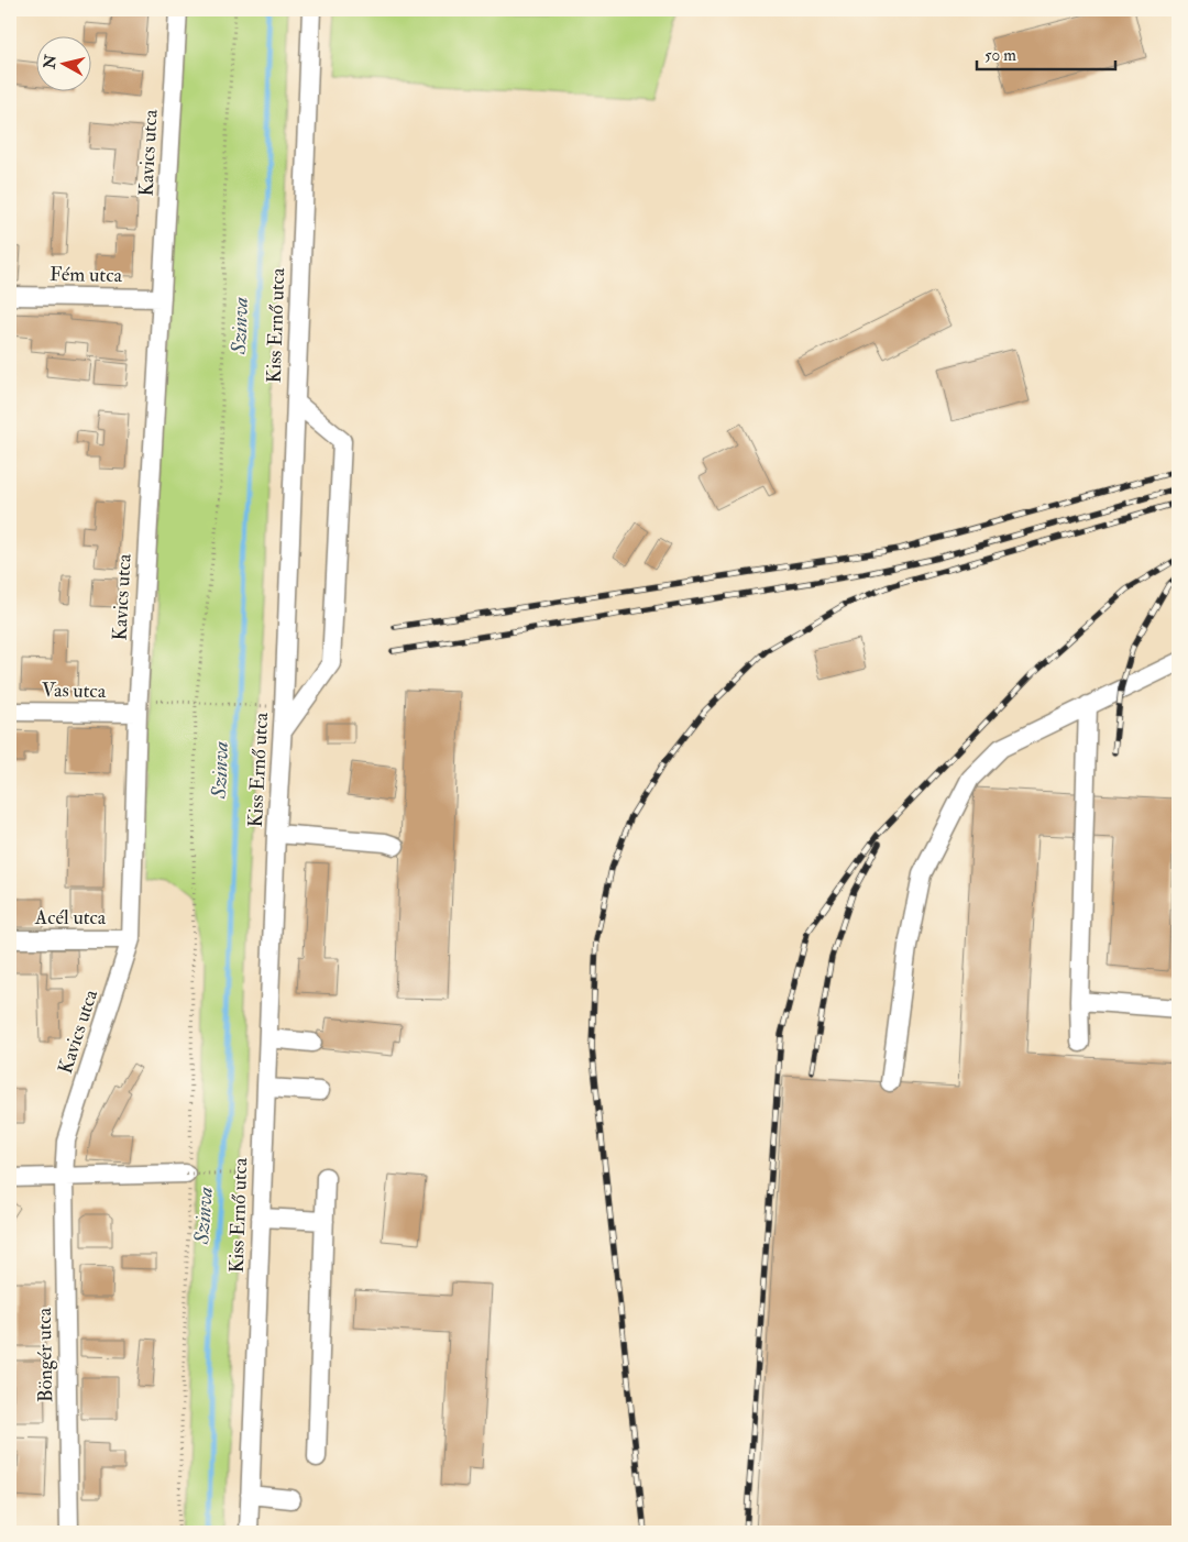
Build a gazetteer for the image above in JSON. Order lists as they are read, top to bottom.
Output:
{
  "streets": {
    "street": [
      "Kavics utca",
      "Fém utca",
      "Kiss Ernő utca",
      "Vas utca",
      "Acél utca",
      "Böngér utca"
    ]
  },
  "crossings": [
    ["Kavics utca", "Fém utca"],
    ["Kavics utca", "Vas utca"],
    ["Kavics utca", "Acél utca"],
    ["Kavics utca", "Böngér utca"]
  ],
  "water": ["Szinva"],
  "scale_bar": "50 m",
  "north": "left"
}
